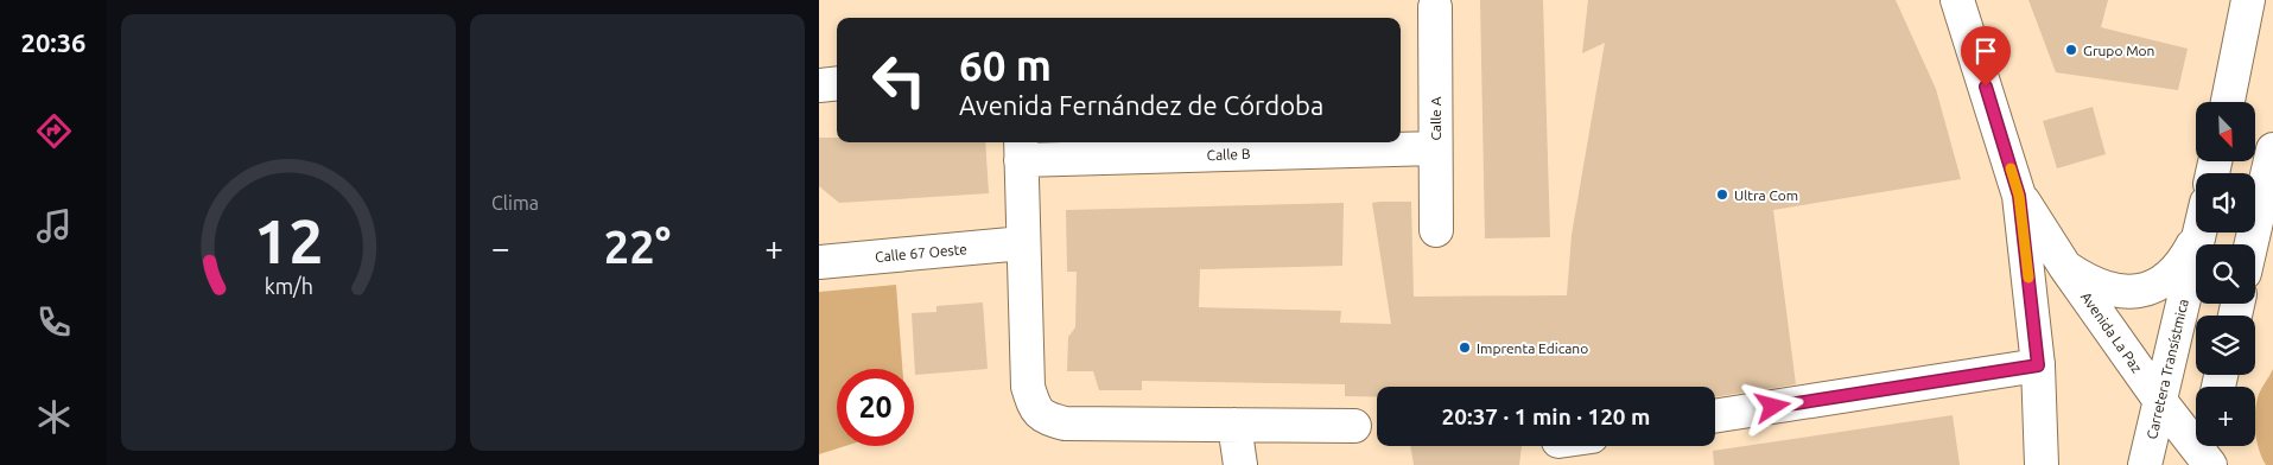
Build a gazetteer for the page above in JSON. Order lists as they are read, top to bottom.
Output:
{
  "streets": {
    "main road": [
      "Calle A",
      "Calle B",
      "Calle 67 Oeste",
      "Avenida La Paz",
      "Carretera Transístmica"
    ]
  },
  "crossings": [
    ["Calle A", "Calle B"],
    ["Avenida La Paz", "Carretera Transístmica"]
  ],
  "places": ["Grupo Mon", "Ultra Com", "Imprenta Edicano"],
  "north": "bottom right",
  "page": {
    "tabs": "20:36",
    "tile": "Clima",
    "turn": ["60 m", "Avenida Fernández de Córdoba"],
    "map_buttons": "+",
    "heat": ["−", "22°", "+"],
    "limit": "20",
    "trip": "20:37 · 1 min · 120 m",
    "gauge": ["12", "km/h"]
  }
}
